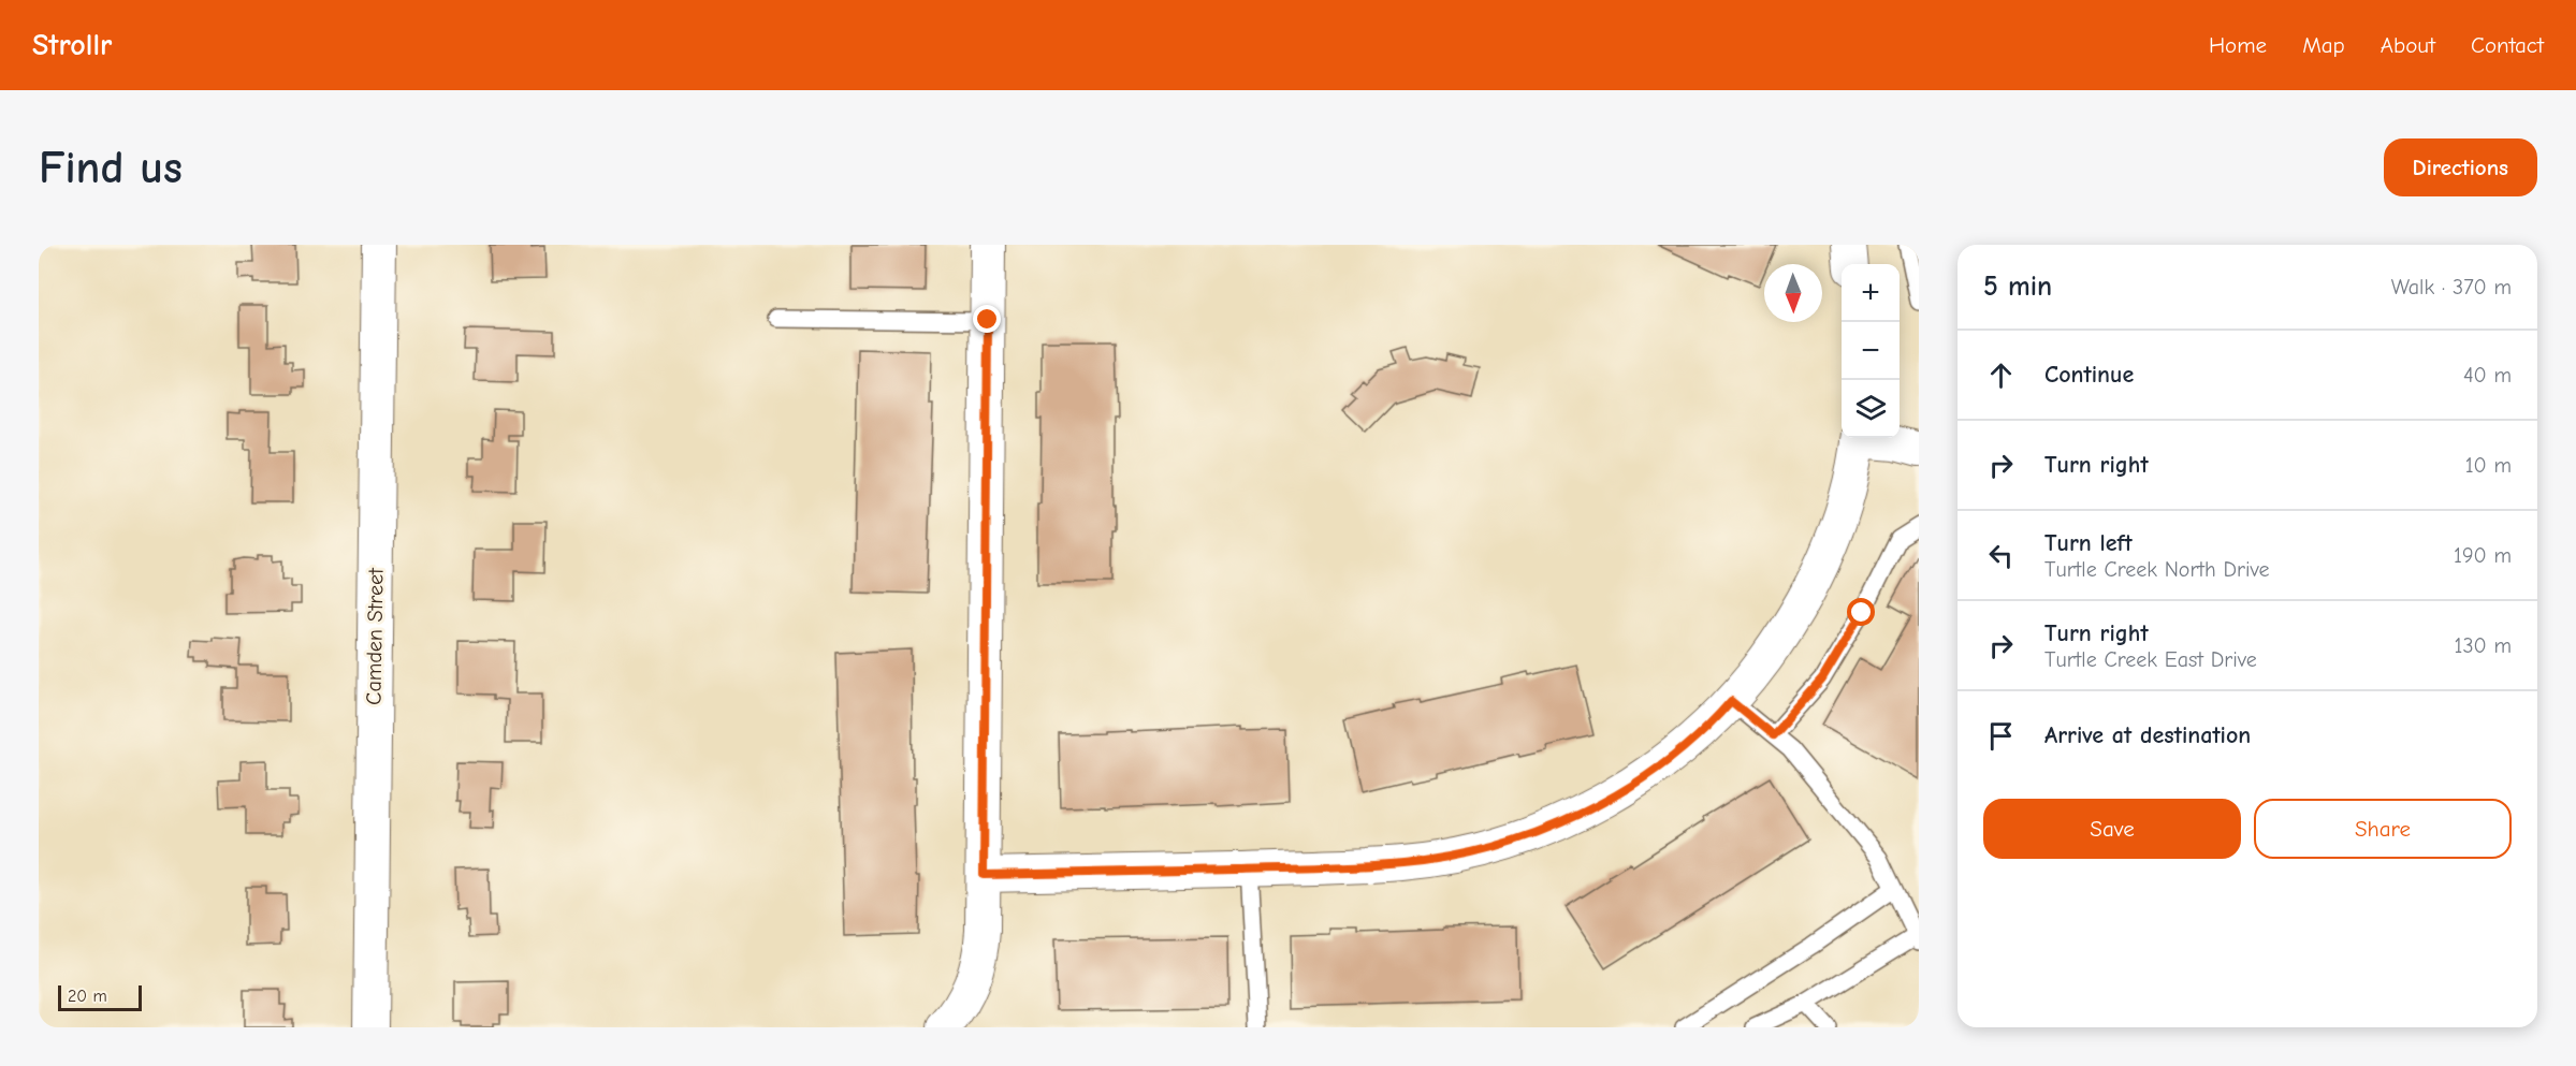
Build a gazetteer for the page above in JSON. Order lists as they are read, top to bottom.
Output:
{
  "streets": {
    "street": ["Camden Street"]
  },
  "scale_bar": "20 m",
  "north": "bottom",
  "page": {
    "header": "Strollr",
    "nav": [
      "Home",
      "Map",
      "About",
      "Contact"
    ],
    "buttons": [
      "Directions",
      ["Save", "Share"]
    ],
    "title": "Find us",
    "heading": ["5 min", "Walk · 370 m"],
    "map_buttons": ["+", "−"],
    "list": [
      ["Continue", "40 m"],
      ["Turn right", "10 m"],
      ["Turn left", "Turtle Creek North Drive", "190 m"],
      ["Turn right", "Turtle Creek East Drive", "130 m"],
      "Arrive at destination"
    ],
    "scale": "20 m"
  }
}
